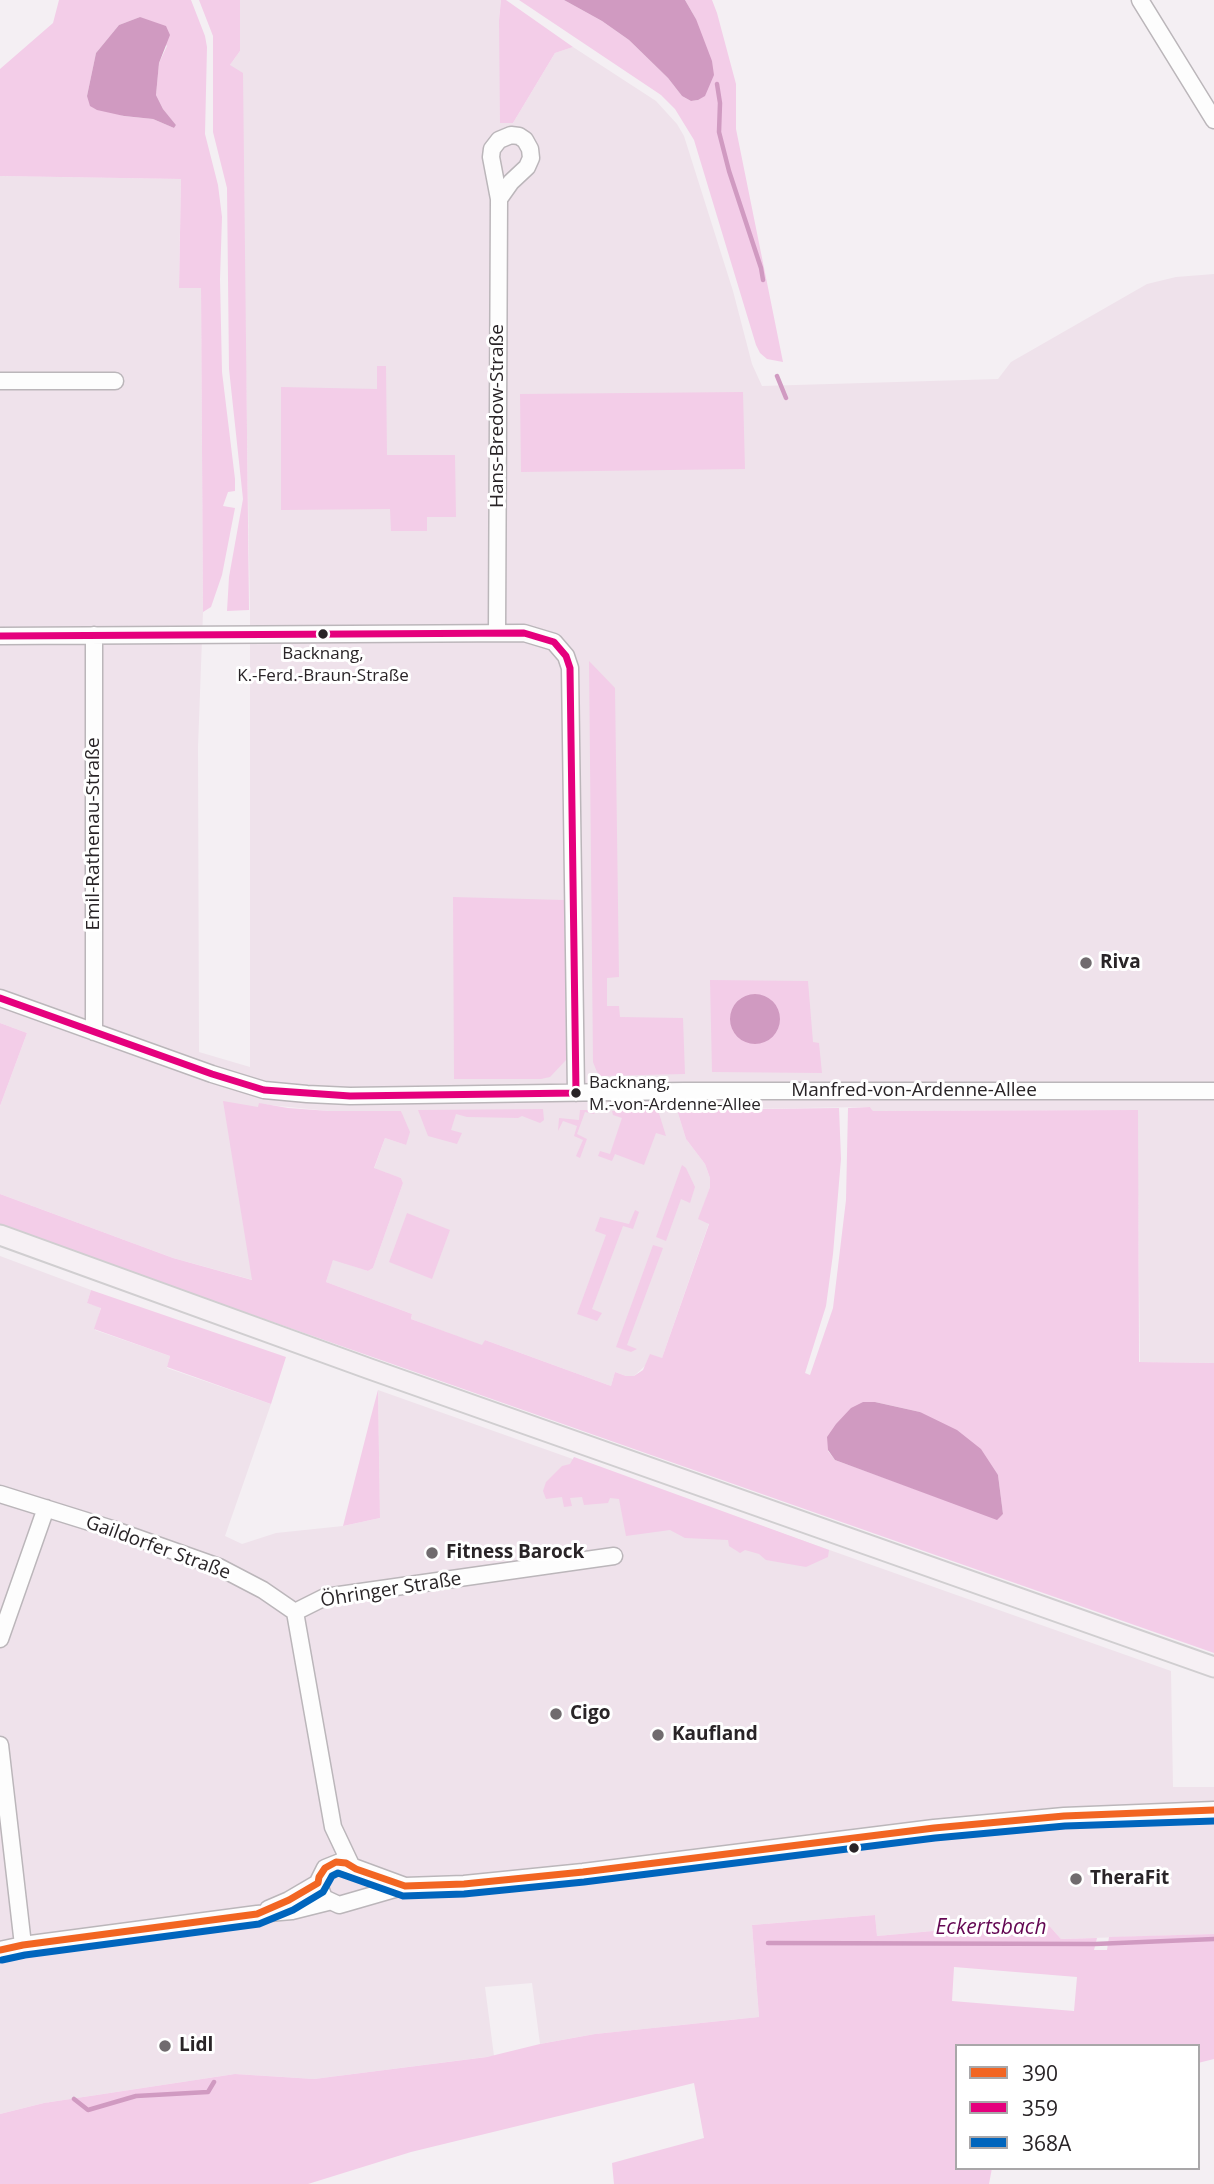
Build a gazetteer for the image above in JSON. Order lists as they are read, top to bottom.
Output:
{
  "streets": {
    "street": [
      "Hans-Bredow-Straße",
      "Emil-Rathenau-Straße",
      "Manfred-von-Ardenne-Allee",
      "Gaildorfer Straße",
      "Öhringer Straße"
    ]
  },
  "crossings": [
    ["Emil-Rathenau-Straße", "Manfred-von-Ardenne-Allee"],
    ["Gaildorfer Straße", "Öhringer Straße"]
  ],
  "water": ["Eckertsbach"],
  "places": [
    "Backnang, K.-Ferd.-Braun-Straße",
    "Riva",
    "Backnang, M.-von-Ardenne-Allee",
    "Fitness Barock",
    "Cigo",
    "Kaufland",
    "TheraFit",
    "Lidl"
  ],
  "lines": ["transit line 359", "transit line 390", "transit line 368A"],
  "legend": ["390", "359", "368A"]
}
